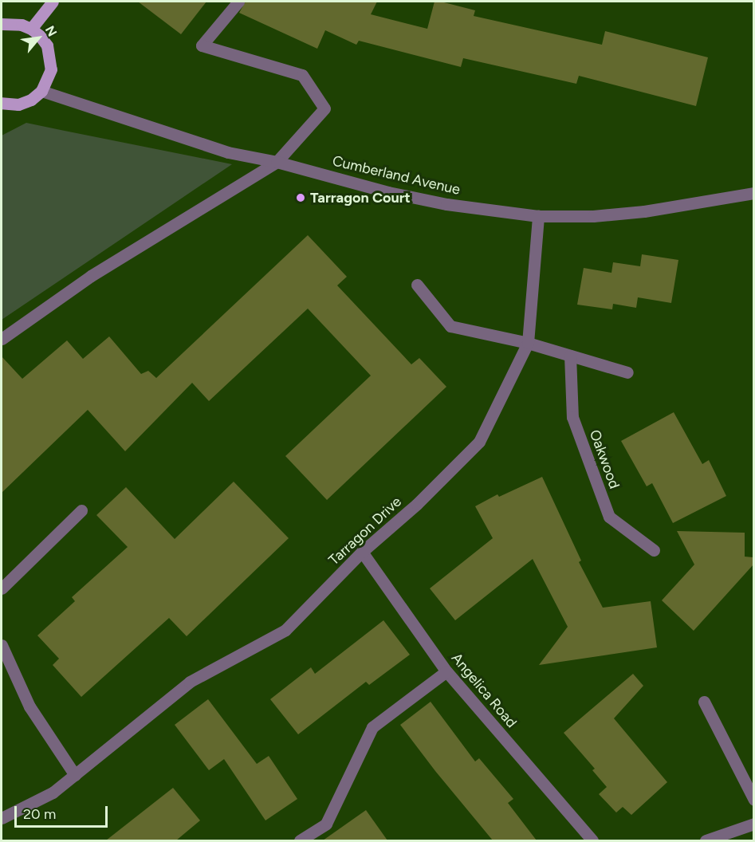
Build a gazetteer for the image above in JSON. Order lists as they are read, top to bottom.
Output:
{
  "streets": {
    "street": [
      "Cumberland Avenue",
      "Oakwood",
      "Tarragon Drive",
      "Angelica Road"
    ]
  },
  "crossings": [
    ["Cumberland Avenue", "Tarragon Drive"],
    ["Tarragon Drive", "Angelica Road"]
  ],
  "places": ["Tarragon Court"],
  "scale_bar": "20 m",
  "north": "top right"
}
